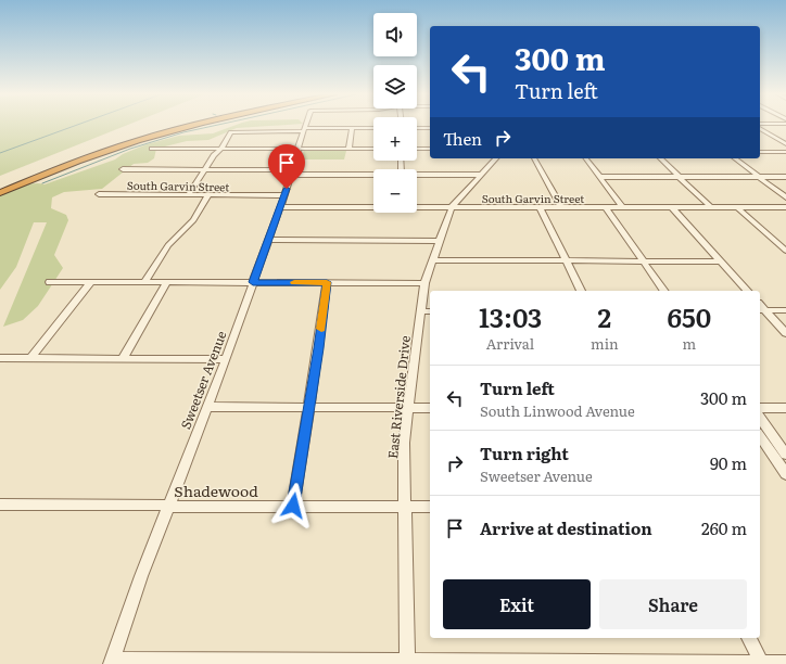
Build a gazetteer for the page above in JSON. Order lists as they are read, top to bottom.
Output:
{
  "streets": {
    "street": [
      "South Garvin Street",
      "Sweetser Avenue",
      "East Riverside Drive",
      "Shadewood"
    ]
  },
  "crossings": [
    ["South Garvin Street", "Sweetser Avenue"],
    ["South Garvin Street", "East Riverside Drive"],
    ["Sweetser Avenue", "Shadewood"],
    ["East Riverside Drive", "Shadewood"]
  ],
  "page": {
    "map_buttons": ["+", "−"],
    "turn": ["300 m", "Turn left"],
    "then": "Then",
    "eta": [
      "13:03",
      "Arrival",
      "2",
      "min",
      "650",
      "m"
    ],
    "list": [
      {
        "name": "Turn left",
        "note": "South Linwood Avenue",
        "value": "300 m"
      },
      {
        "name": "Turn right",
        "note": "Sweetser Avenue",
        "value": "90 m"
      },
      {
        "name": "Arrive at destination",
        "value": "260 m"
      }
    ],
    "buttons": ["Exit", "Share"]
  }
}
